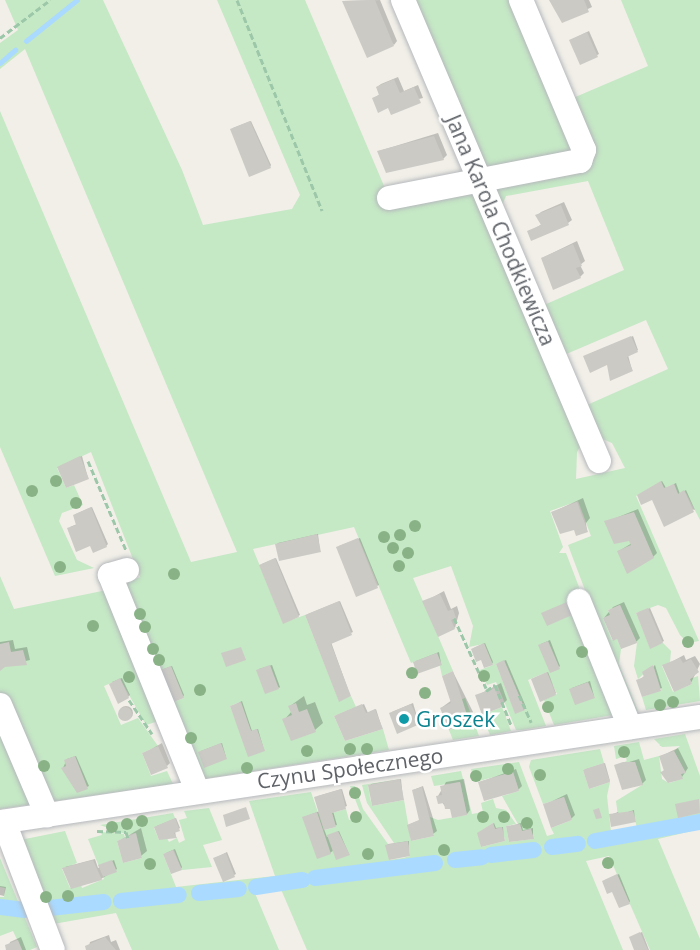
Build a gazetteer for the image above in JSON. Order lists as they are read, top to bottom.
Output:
{
  "streets": {
    "street": ["Jana Karola Chodkiewicza", "Czynu Społecznego"]
  },
  "places": ["Groszek"]
}
